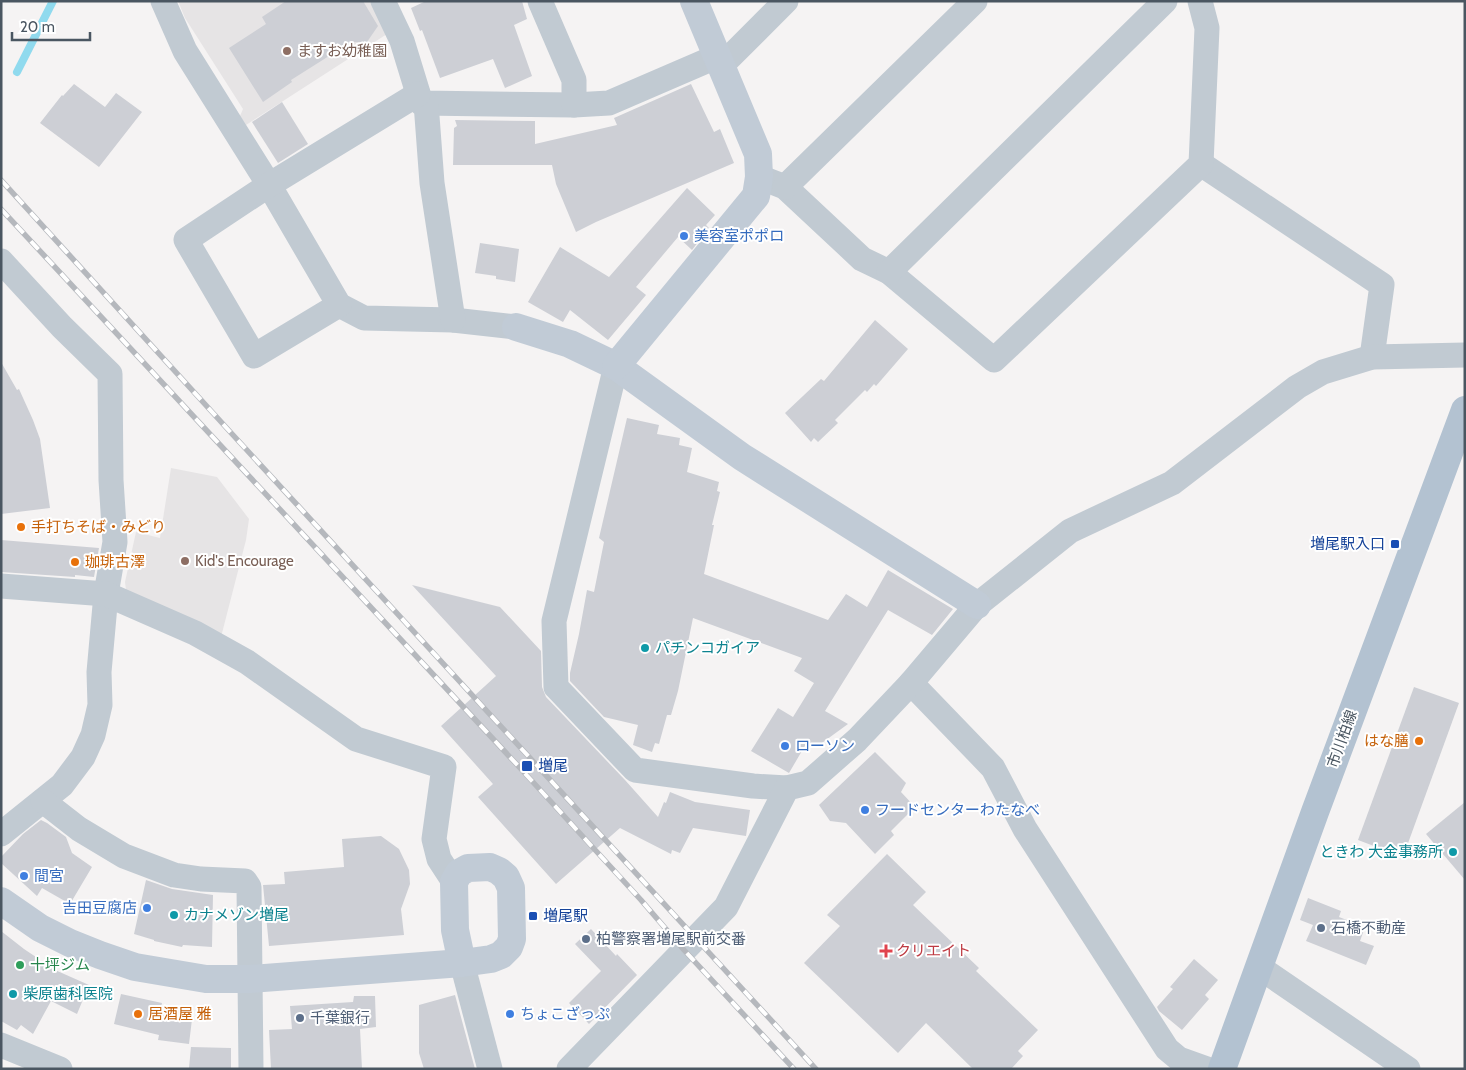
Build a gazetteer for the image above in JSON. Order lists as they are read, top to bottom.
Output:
{
  "streets": {
    "main road": ["市川柏線"]
  },
  "places": {
    "other": [
      "ますお幼稚園",
      "美容室ポポロ",
      "手打ちそば・みどり",
      "Kid's Encourage",
      "珈琲古澤",
      "パチンコガイア",
      "はな膳",
      "ローソン",
      "フードセンターわたなべ",
      "ときわ 大金事務所",
      "間宮",
      "吉田豆腐店",
      "カナメゾン増尾",
      "石橋不動産",
      "柏警察署増尾駅前交番",
      "十坪ジム",
      "柴原歯科医院",
      "居酒屋 雅",
      "ちょこざっぷ",
      "千葉銀行"
    ],
    "transit": ["増尾駅入口", "増尾", "増尾駅"],
    "health": ["クリエイト"]
  },
  "scale_bar": "20 m"
}
